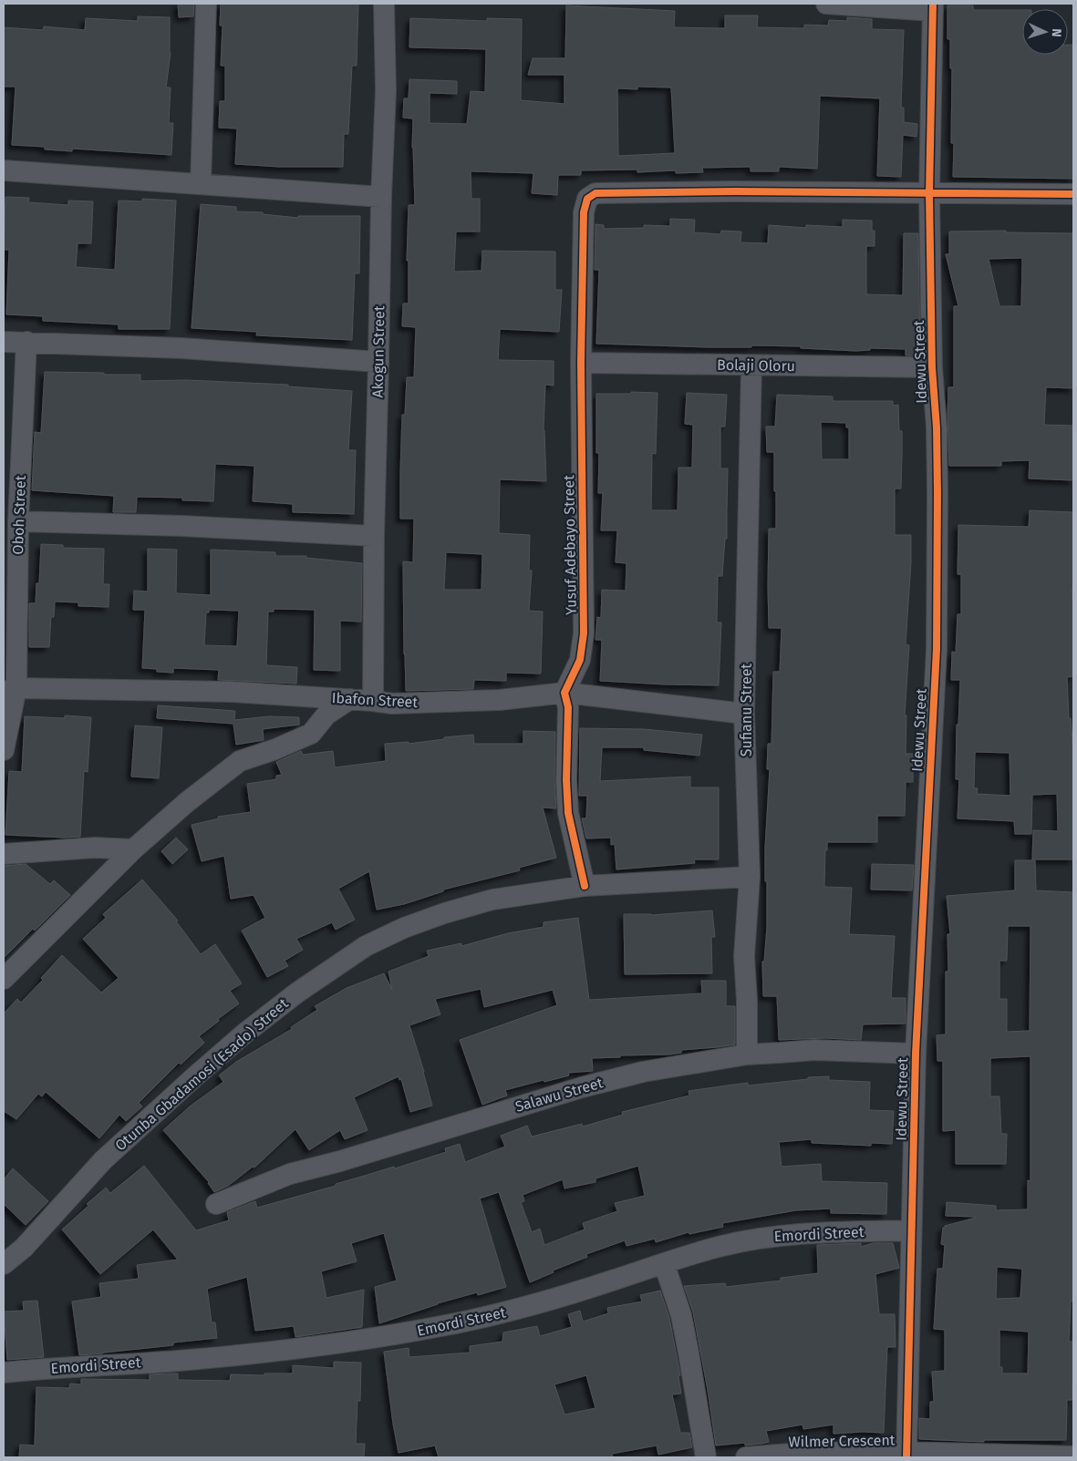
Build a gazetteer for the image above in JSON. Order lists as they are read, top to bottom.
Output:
{
  "streets": {
    "street": [
      "Akogun Street",
      "Idewu Street",
      "Bolaji Oloru",
      "Oboh Street",
      "Yusuf Adebayo Street",
      "Ibafon Street",
      "Sufianu Street",
      "Otunba Gbadamosi (Esado) Street",
      "Salawu Street",
      "Emordi Street",
      "Wilmer Crescent"
    ]
  },
  "crossings": [
    ["Akogun Street", "Ibafon Street"],
    ["Idewu Street", "Bolaji Oloru"],
    ["Idewu Street", "Yusuf Adebayo Street"],
    ["Idewu Street", "Salawu Street"],
    ["Idewu Street", "Emordi Street"],
    ["Idewu Street", "Wilmer Crescent"],
    ["Bolaji Oloru", "Yusuf Adebayo Street"],
    ["Bolaji Oloru", "Sufianu Street"],
    ["Oboh Street", "Ibafon Street"],
    ["Yusuf Adebayo Street", "Ibafon Street"],
    ["Ibafon Street", "Sufianu Street"],
    ["Sufianu Street", "Otunba Gbadamosi (Esado) Street"],
    ["Sufianu Street", "Salawu Street"]
  ],
  "north": "right"
}
